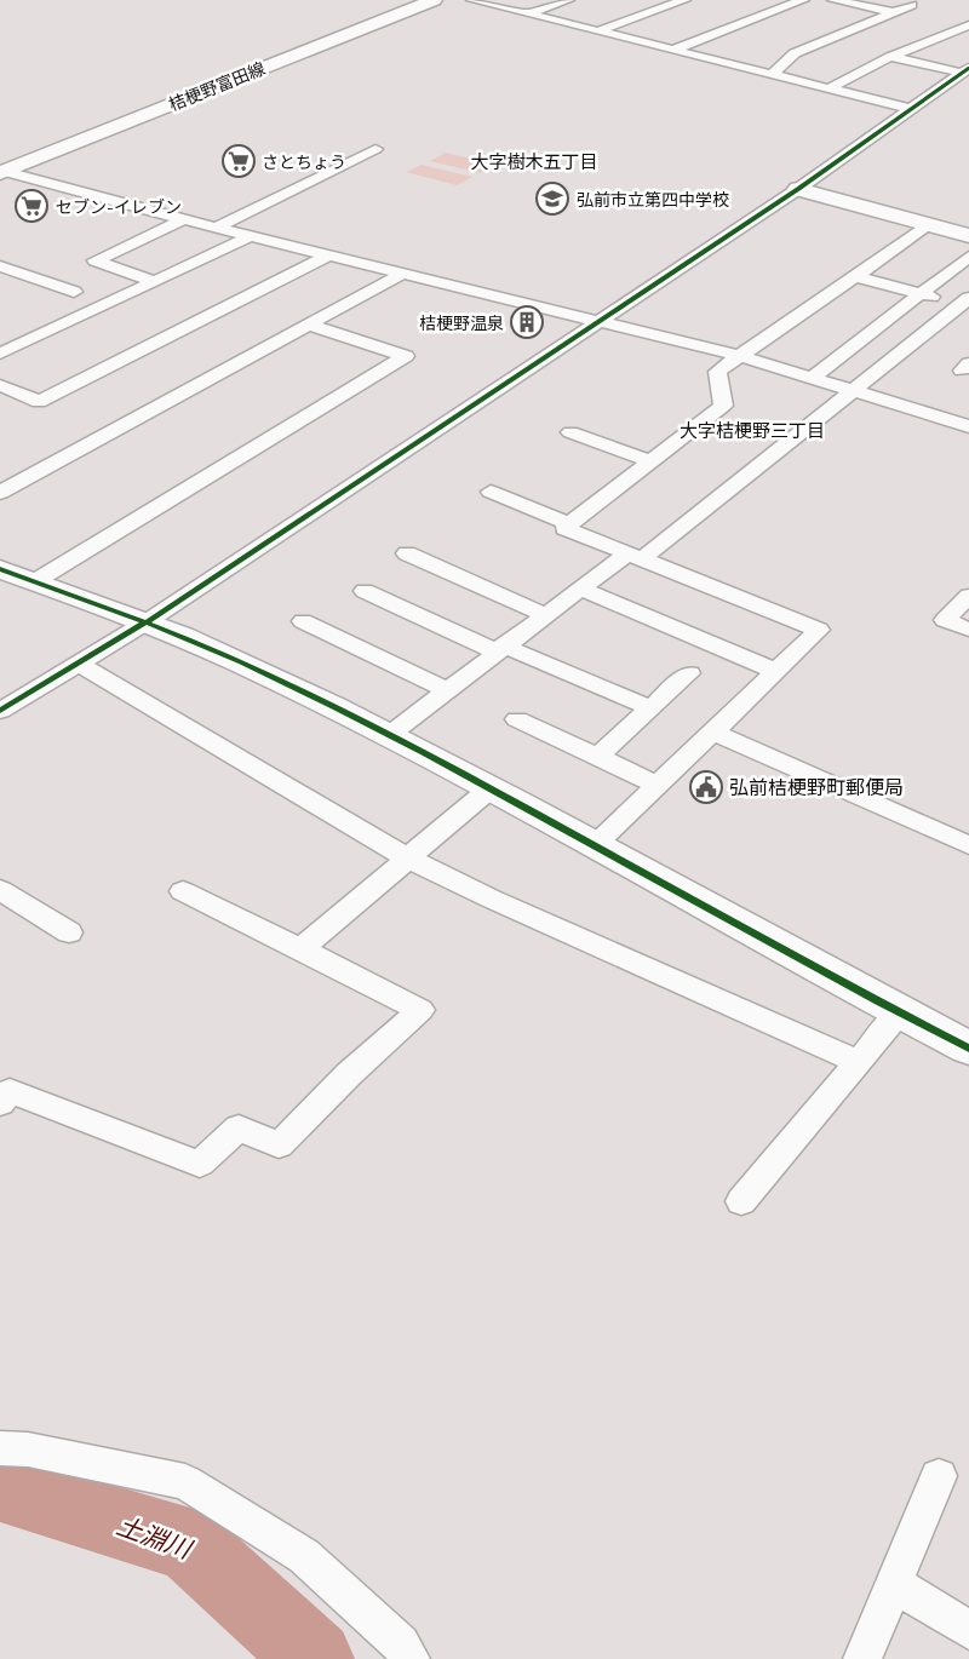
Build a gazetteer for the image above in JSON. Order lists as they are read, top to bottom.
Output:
{
  "streets": {
    "street": ["桔梗野富田線"]
  },
  "districts": ["大字樹木五丁目", "大字桔梗野三丁目"],
  "water": ["土淵川"],
  "places": {
    "supermarket": ["さとちょう", "セブン-イレブン"],
    "school or university": ["弘前市立第四中学校"],
    "building": ["桔梗野温泉"],
    "public building": ["弘前桔梗野町郵便局"]
  }
}
